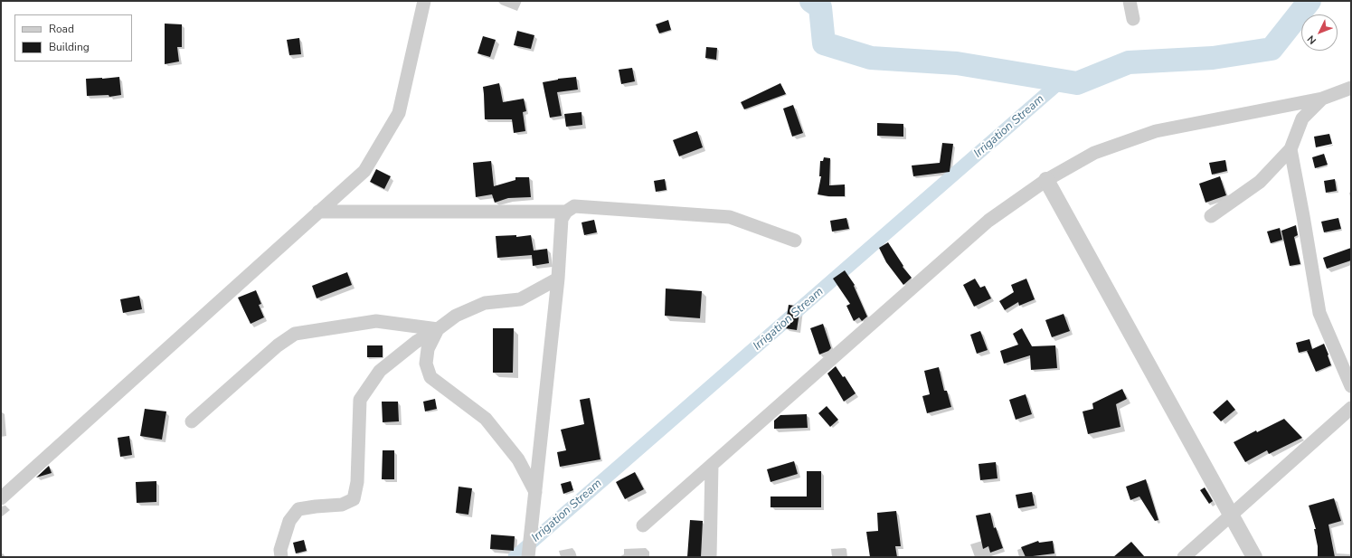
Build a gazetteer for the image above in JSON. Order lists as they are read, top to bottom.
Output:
{
  "water": ["Irrigation Stream"],
  "legend": ["Road", "Building"],
  "north": "bottom left"
}
